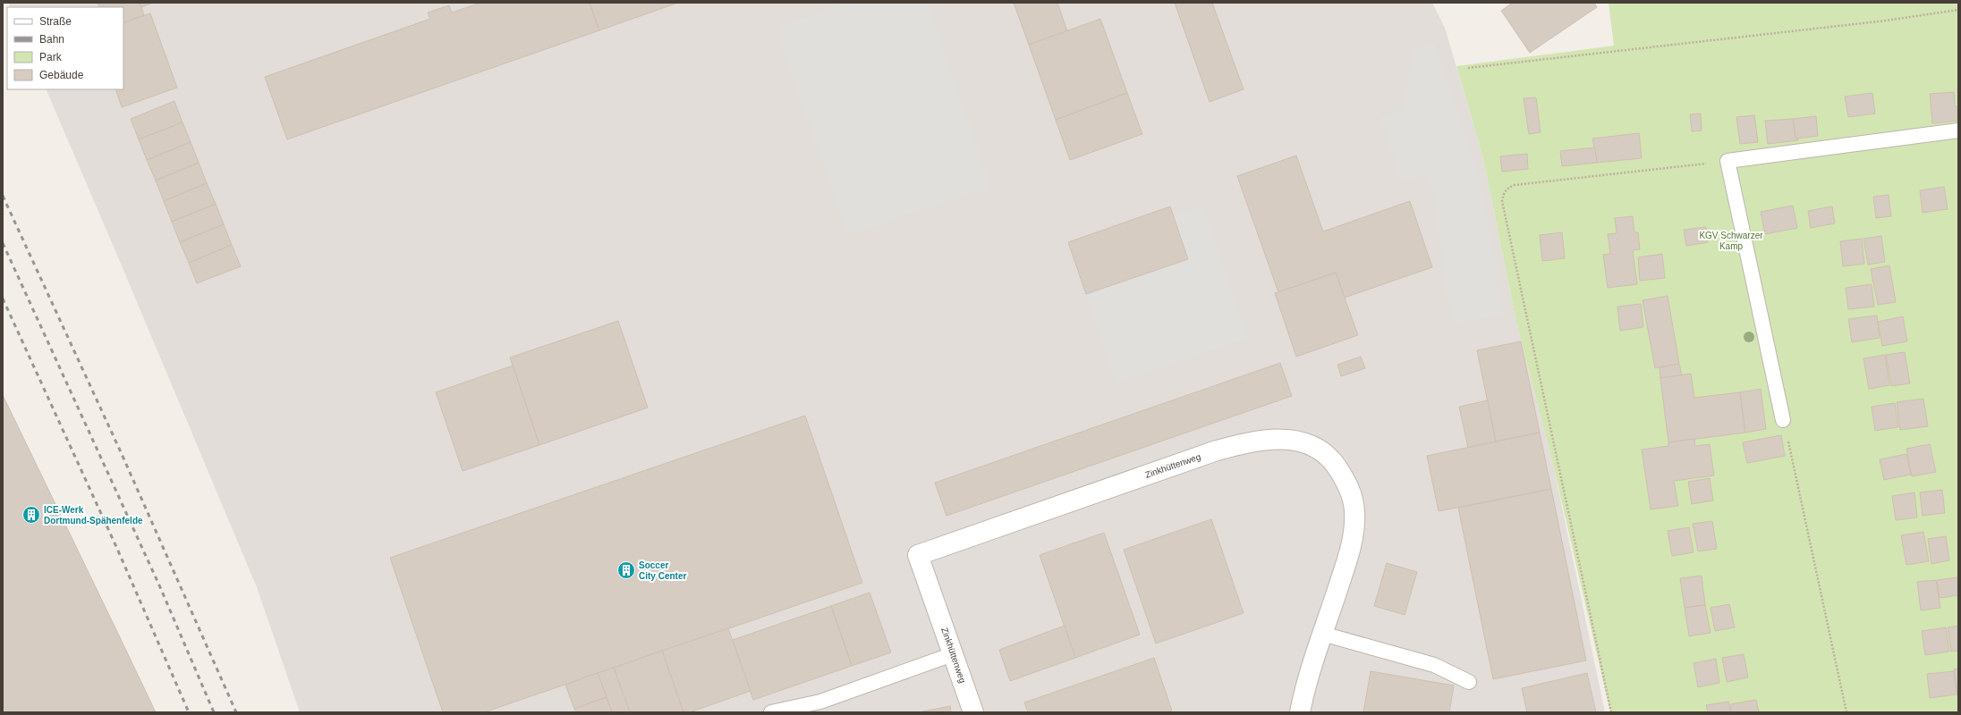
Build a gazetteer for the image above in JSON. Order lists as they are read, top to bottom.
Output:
{
  "streets": {
    "street": ["Zinkhüttenweg"]
  },
  "parks": ["KGV Schwarzer Kamp"],
  "places": {
    "building": ["ICE-Werk Dortmund-Spähenfelde", "Soccer City Center"]
  },
  "legend": [
    "Straße",
    "Bahn",
    "Park",
    "Gebäude"
  ]
}
